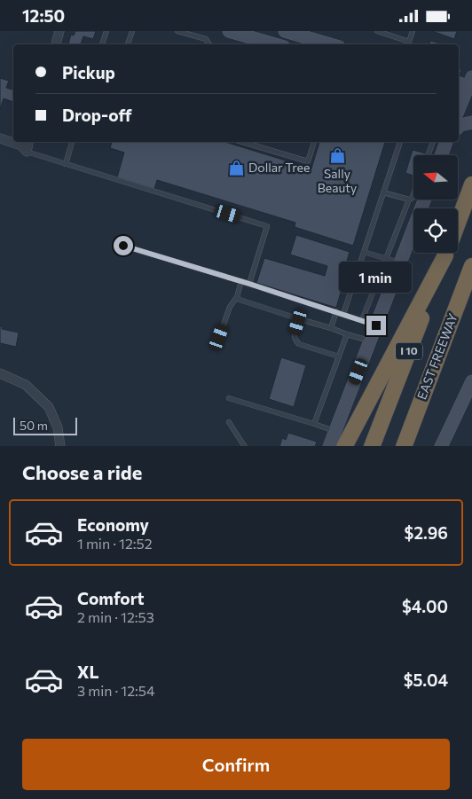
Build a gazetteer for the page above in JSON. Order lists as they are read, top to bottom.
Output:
{
  "streets": {
    "highway": ["I 10", "EAST FREEWAY"]
  },
  "places": {
    "shop": ["Sally Beauty", "Dollar Tree"]
  },
  "scale_bar": "50 m",
  "north": "left",
  "page": {
    "status": "12:50",
    "banner": ["Pickup", "Drop-off"],
    "bubble": "1 min",
    "scale": "50 m",
    "heading": "Choose a ride",
    "list": [
      {
        "name": "Economy",
        "note": "1 min · 12:52",
        "value": "$2.96"
      },
      {
        "name": "Comfort",
        "note": "2 min · 12:53",
        "value": "$4.00"
      },
      {
        "name": "XL",
        "note": "3 min · 12:54",
        "value": "$5.04"
      }
    ],
    "buttons": "Confirm"
  }
}
